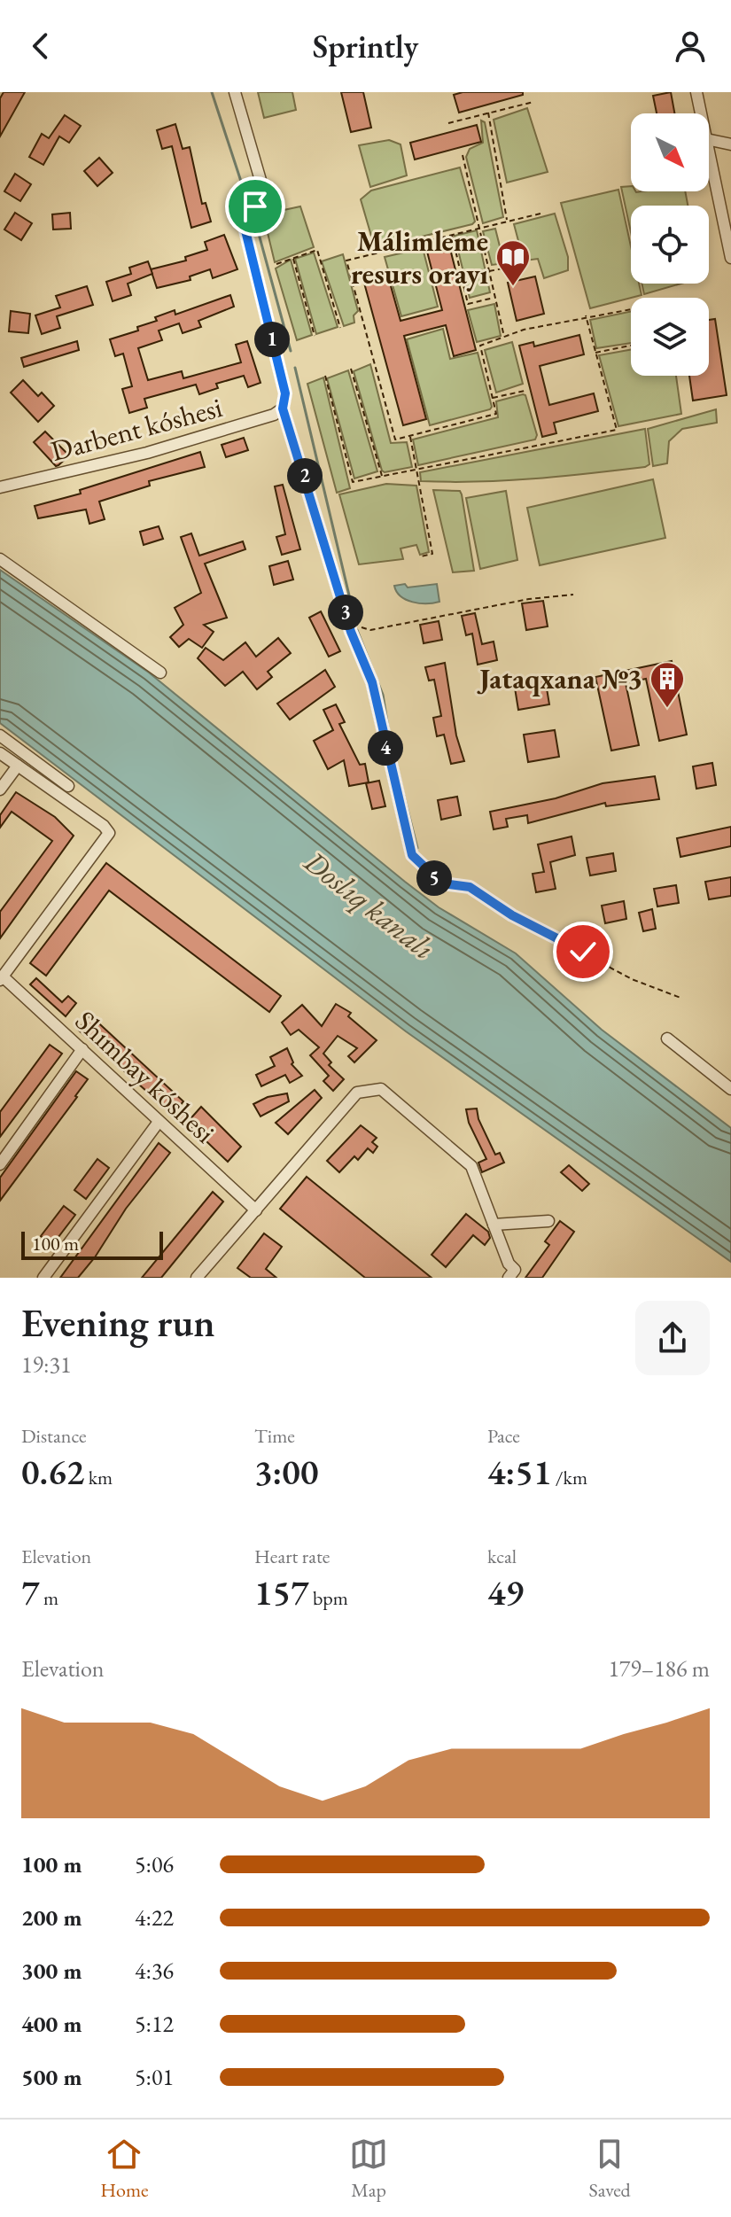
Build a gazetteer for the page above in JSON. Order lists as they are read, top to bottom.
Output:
{
  "streets": {
    "street": ["Darbent kóshesi", "Shımbay kóshesi"]
  },
  "water": ["Doslıq kanalı"],
  "places": {
    "library": ["Málimleme resurs orayı"],
    "building": ["Jataqxana №3"]
  },
  "scale_bar": "100 m",
  "north": "bottom right",
  "page": {
    "header": "Sprintly",
    "pins": [
      "1",
      "2",
      "3",
      "4",
      "5"
    ],
    "scale": "100 m",
    "heading": ["Evening run", "19:31"],
    "stats": [
      ["Distance", "0.62 km"],
      ["Time", "3:00"],
      ["Pace", "4:51 /km"],
      ["Elevation", "7 m"],
      ["Heart rate", "157 bpm"],
      ["kcal", "49"]
    ],
    "chart": ["Elevation", "179–186 m"],
    "list": [
      {
        "name": "100 m",
        "note": "5:06"
      },
      {
        "name": "200 m",
        "note": "4:22"
      },
      {
        "name": "300 m",
        "note": "4:36"
      },
      {
        "name": "400 m",
        "note": "5:12"
      },
      {
        "name": "500 m",
        "note": "5:01"
      }
    ],
    "tabs": ["Home", "Map", "Saved"]
  }
}
